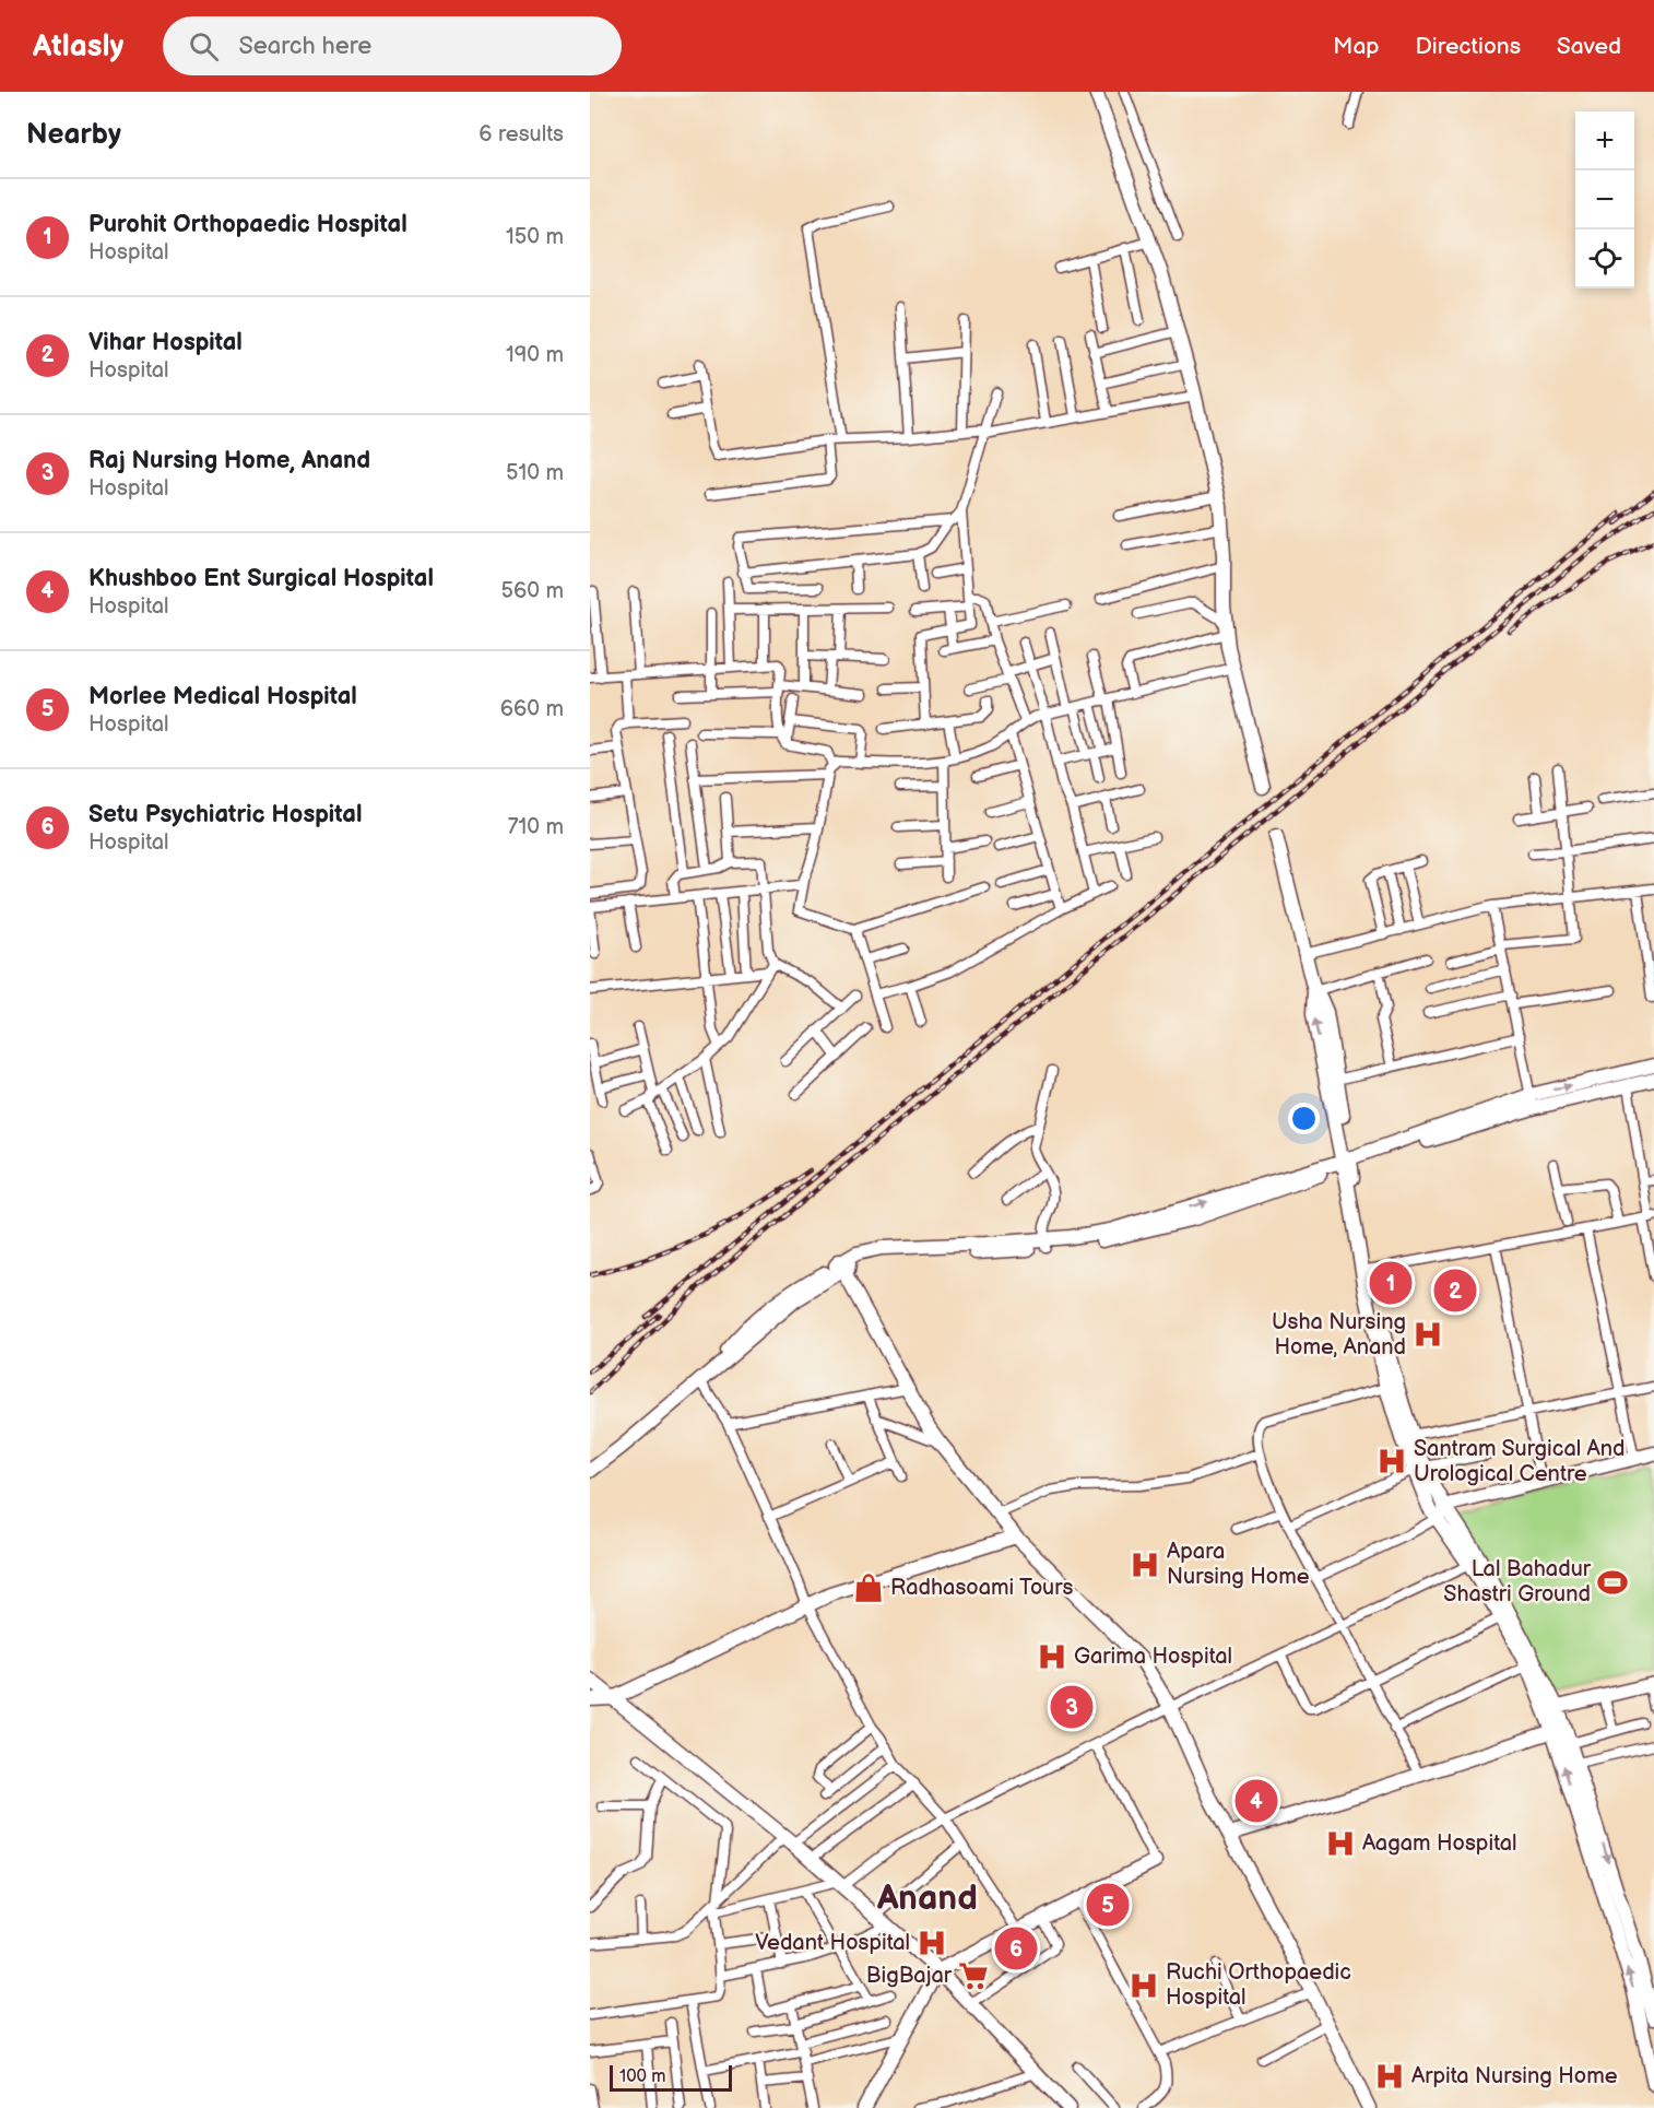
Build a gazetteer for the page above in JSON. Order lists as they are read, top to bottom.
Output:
{
  "districts": ["Anand"],
  "places": {
    "hospital": [
      "Usha Nursing Home, Anand",
      "Santram Surgical And Urological Centre",
      "Apara Nursing Home",
      "Garima Hospital",
      "Aagam Hospital",
      "Vedant Hospital",
      "Ruchi Orthopaedic Hospital",
      "Arpita Nursing Home"
    ],
    "sports": ["Lal Bahadur Shastri Ground"],
    "shop": ["Radhasoami Tours"],
    "supermarket": ["BigBajar"]
  },
  "scale_bar": "100 m",
  "page": {
    "header": "Atlasly",
    "search": "Search here",
    "nav": ["Map", "Directions", "Saved"],
    "heading": ["Nearby", "6 results"],
    "map_buttons": ["+", "−"],
    "list": [
      {
        "mark": "1",
        "name": "Purohit Orthopaedic Hospital",
        "note": "Hospital",
        "value": "150 m"
      },
      {
        "mark": "2",
        "name": "Vihar Hospital",
        "note": "Hospital",
        "value": "190 m"
      },
      {
        "mark": "3",
        "name": "Raj Nursing Home, Anand",
        "note": "Hospital",
        "value": "510 m"
      },
      {
        "mark": "4",
        "name": "Khushboo Ent Surgical Hospital",
        "note": "Hospital",
        "value": "560 m"
      },
      {
        "mark": "5",
        "name": "Morlee Medical Hospital",
        "note": "Hospital",
        "value": "660 m"
      },
      {
        "mark": "6",
        "name": "Setu Psychiatric Hospital",
        "note": "Hospital",
        "value": "710 m"
      }
    ],
    "pins": [
      "1",
      "2",
      "3",
      "4",
      "5",
      "6"
    ],
    "scale": "100 m"
  }
}
